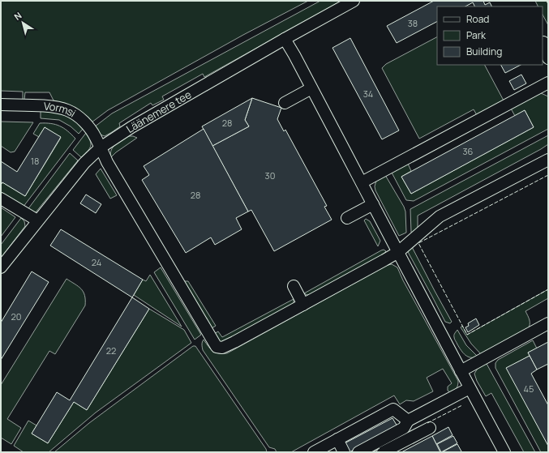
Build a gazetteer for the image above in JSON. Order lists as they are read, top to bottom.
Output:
{
  "streets": {
    "street": ["Vormsi", "Läänemere tee"]
  },
  "crossings": [
    ["Vormsi", "Läänemere tee"]
  ],
  "house_numbers": [
    "38",
    "34",
    "28",
    "36",
    "18",
    "30",
    "28",
    "24",
    "20",
    "22",
    "45"
  ],
  "legend": ["Road", "Park", "Building"],
  "north": "top left"
}
